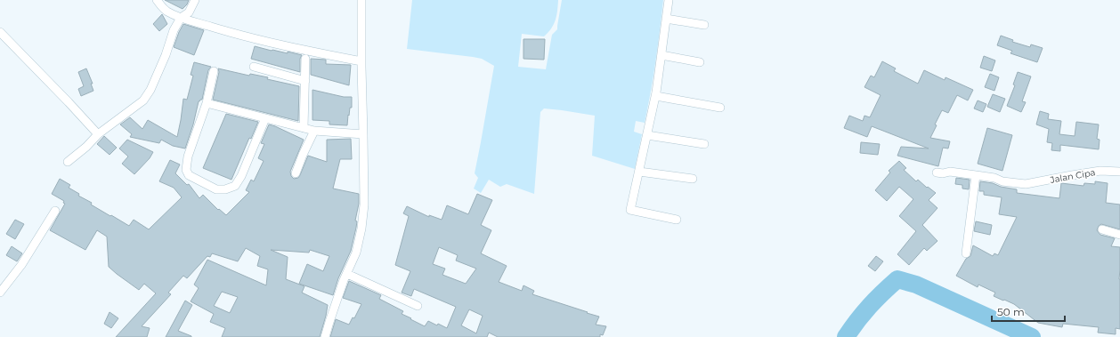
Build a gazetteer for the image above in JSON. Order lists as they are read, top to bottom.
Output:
{
  "streets": {
    "street": ["Jalan Cipa"]
  },
  "scale_bar": "50 m"
}
